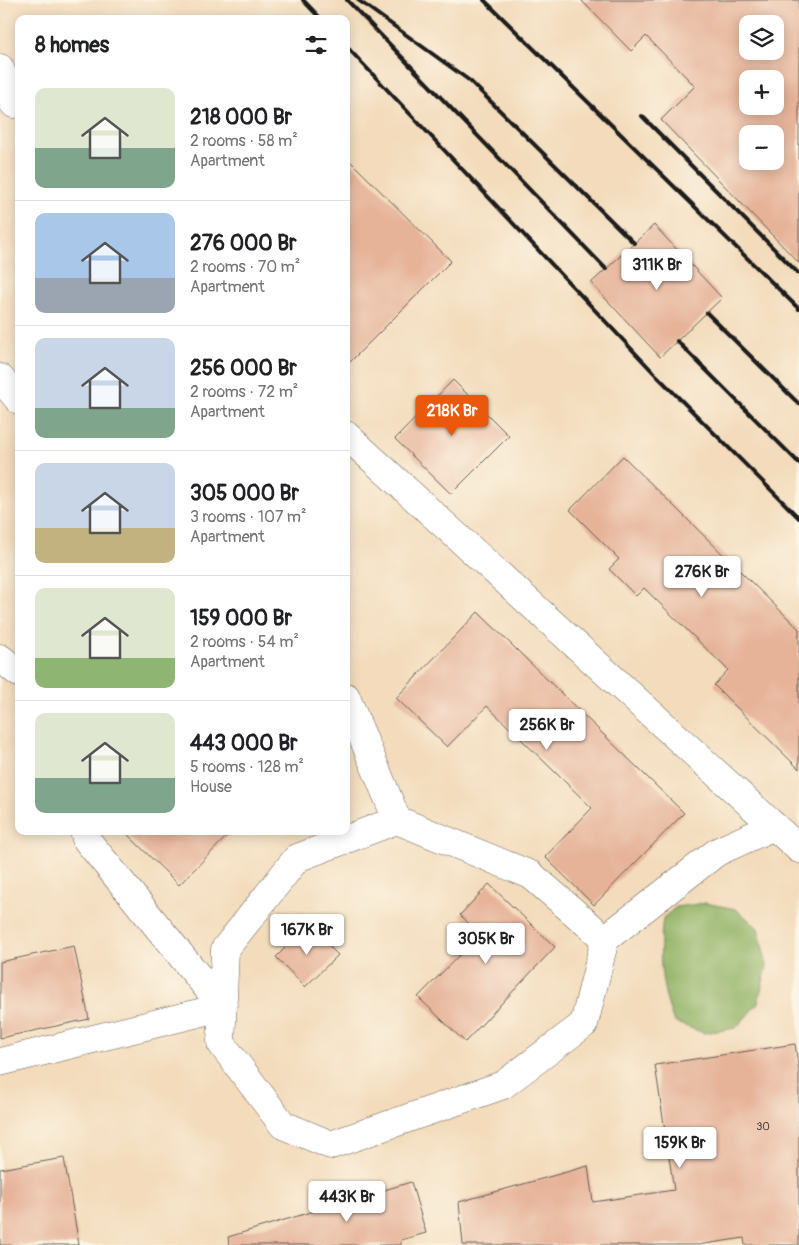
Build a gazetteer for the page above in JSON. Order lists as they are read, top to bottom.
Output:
{
  "house_numbers": ["30"],
  "page": {
    "map_buttons": ["+", "−"],
    "heading": "8 homes",
    "list": [
      {
        "name": "218 000 Br",
        "note": "2 rooms · 58 m² · Apartment"
      },
      {
        "name": "276 000 Br",
        "note": "2 rooms · 70 m² · Apartment"
      },
      {
        "name": "256 000 Br",
        "note": "2 rooms · 72 m² · Apartment"
      },
      {
        "name": "305 000 Br",
        "note": "3 rooms · 107 m² · Apartment"
      },
      {
        "name": "159 000 Br",
        "note": "2 rooms · 54 m² · Apartment"
      },
      {
        "name": "443 000 Br",
        "note": "5 rooms · 128 m² · House"
      }
    ],
    "price": [
      "311K Br",
      "218K Br",
      "276K Br",
      "256K Br",
      "167K Br",
      "305K Br",
      "159K Br",
      "443K Br"
    ]
  }
}
